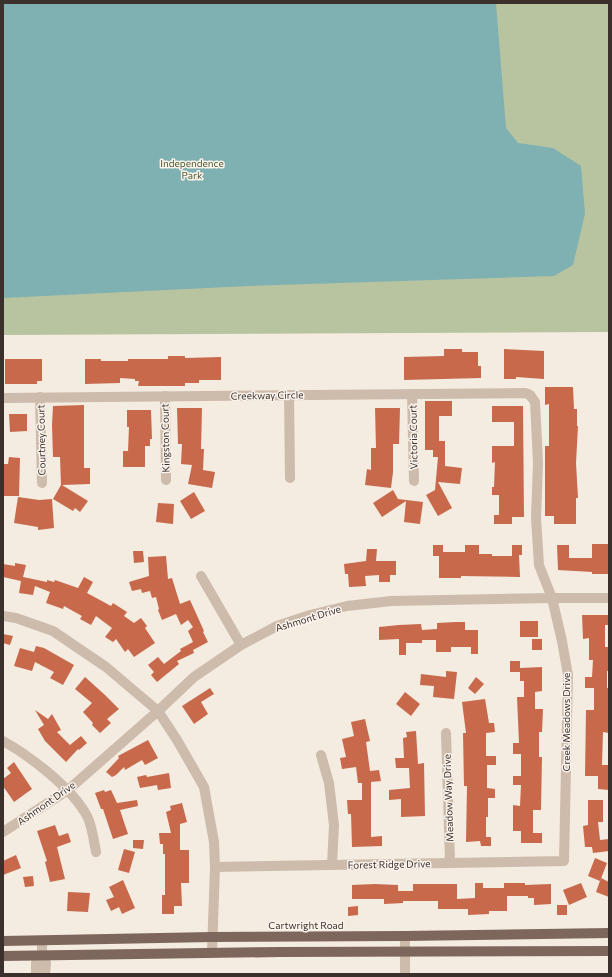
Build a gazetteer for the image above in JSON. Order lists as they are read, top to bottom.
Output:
{
  "streets": {
    "main road": ["Cartwright Road"],
    "street": [
      "Creekway Circle",
      "Victoria Court",
      "Kingston Court",
      "Courtney Court",
      "Ashmont Drive",
      "Creek Meadows Drive",
      "Meadow Way Drive",
      "Forest Ridge Drive"
    ]
  },
  "crossings": [
    ["Creekway Circle", "Victoria Court"],
    ["Creekway Circle", "Kingston Court"],
    ["Creekway Circle", "Courtney Court"],
    ["Creekway Circle", "Creek Meadows Drive"],
    ["Ashmont Drive", "Creek Meadows Drive"],
    ["Creek Meadows Drive", "Forest Ridge Drive"],
    ["Meadow Way Drive", "Forest Ridge Drive"]
  ],
  "parks": ["Independence Park"]
}
